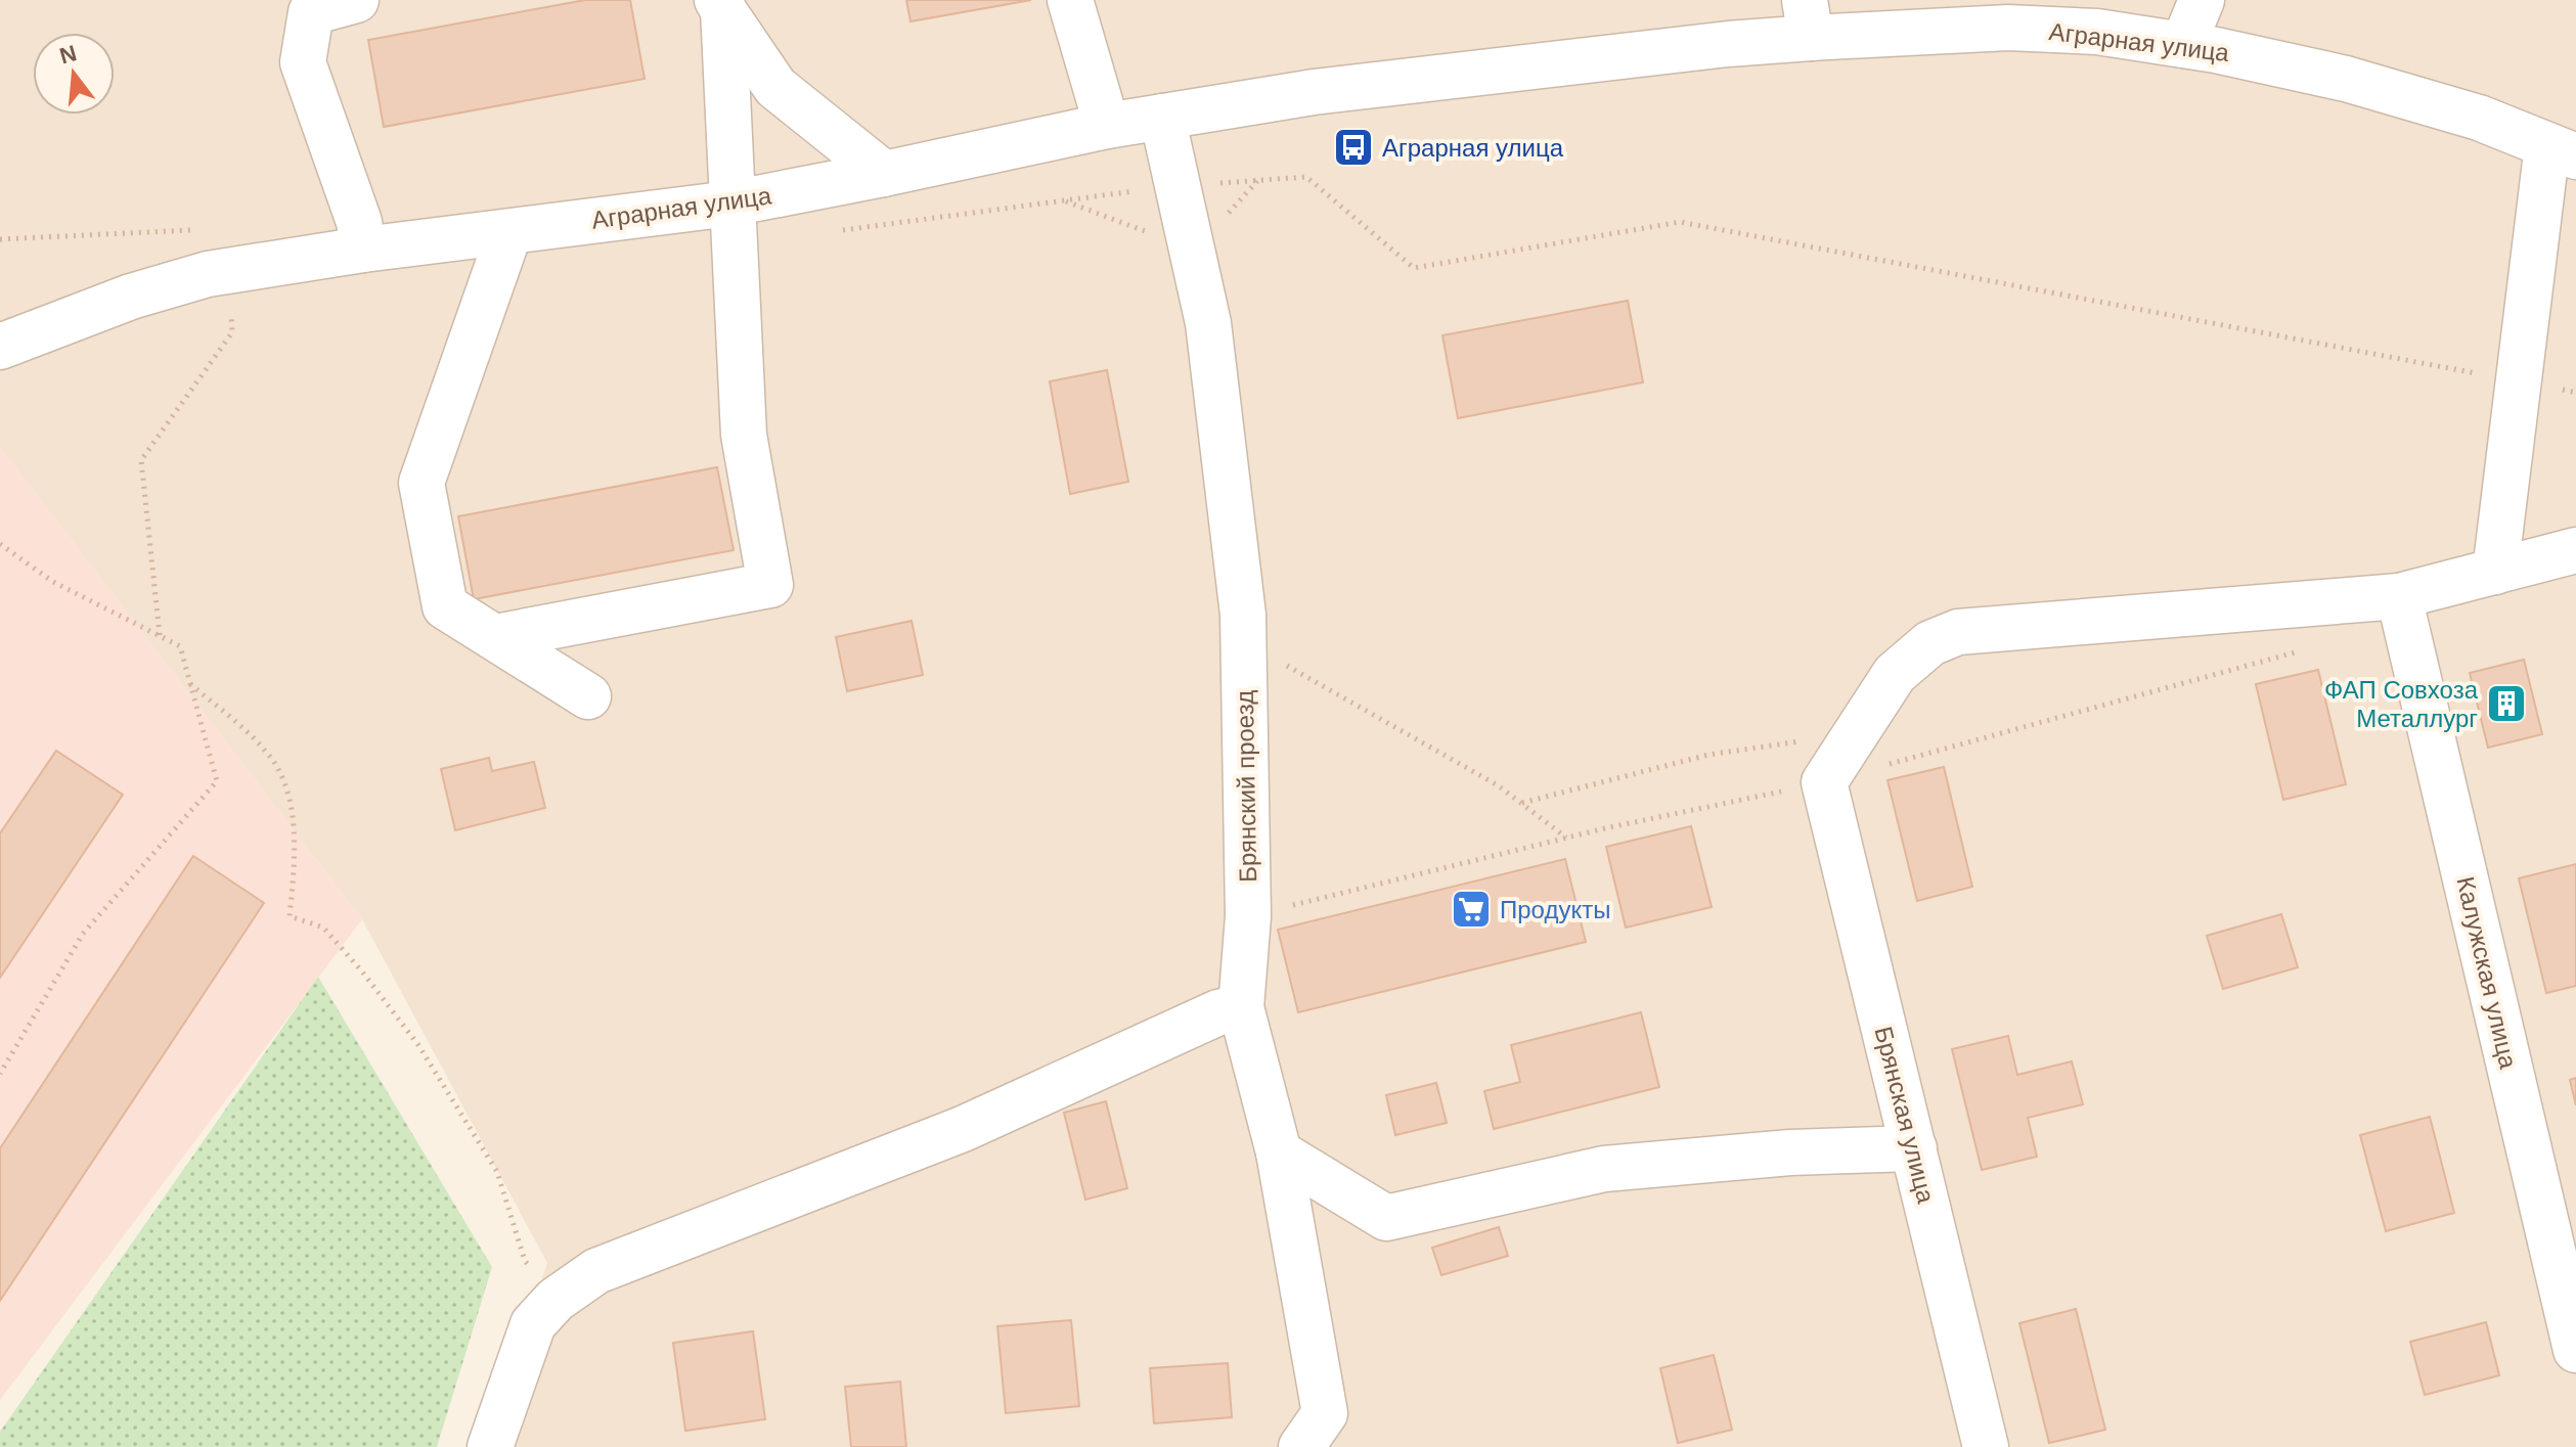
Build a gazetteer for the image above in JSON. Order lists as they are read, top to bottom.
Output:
{
  "streets": {
    "street": [
      "Аграрная улица",
      "Брянский проезд",
      "Калужская улица",
      "Брянская улица"
    ]
  },
  "crossings": [
    ["Аграрная улица", "Брянский проезд"]
  ],
  "places": {
    "bus stop": ["Аграрная улица"],
    "building": ["ФАП Совхоза Металлург"],
    "supermarket": ["Продукты"]
  },
  "north": "top"
}
